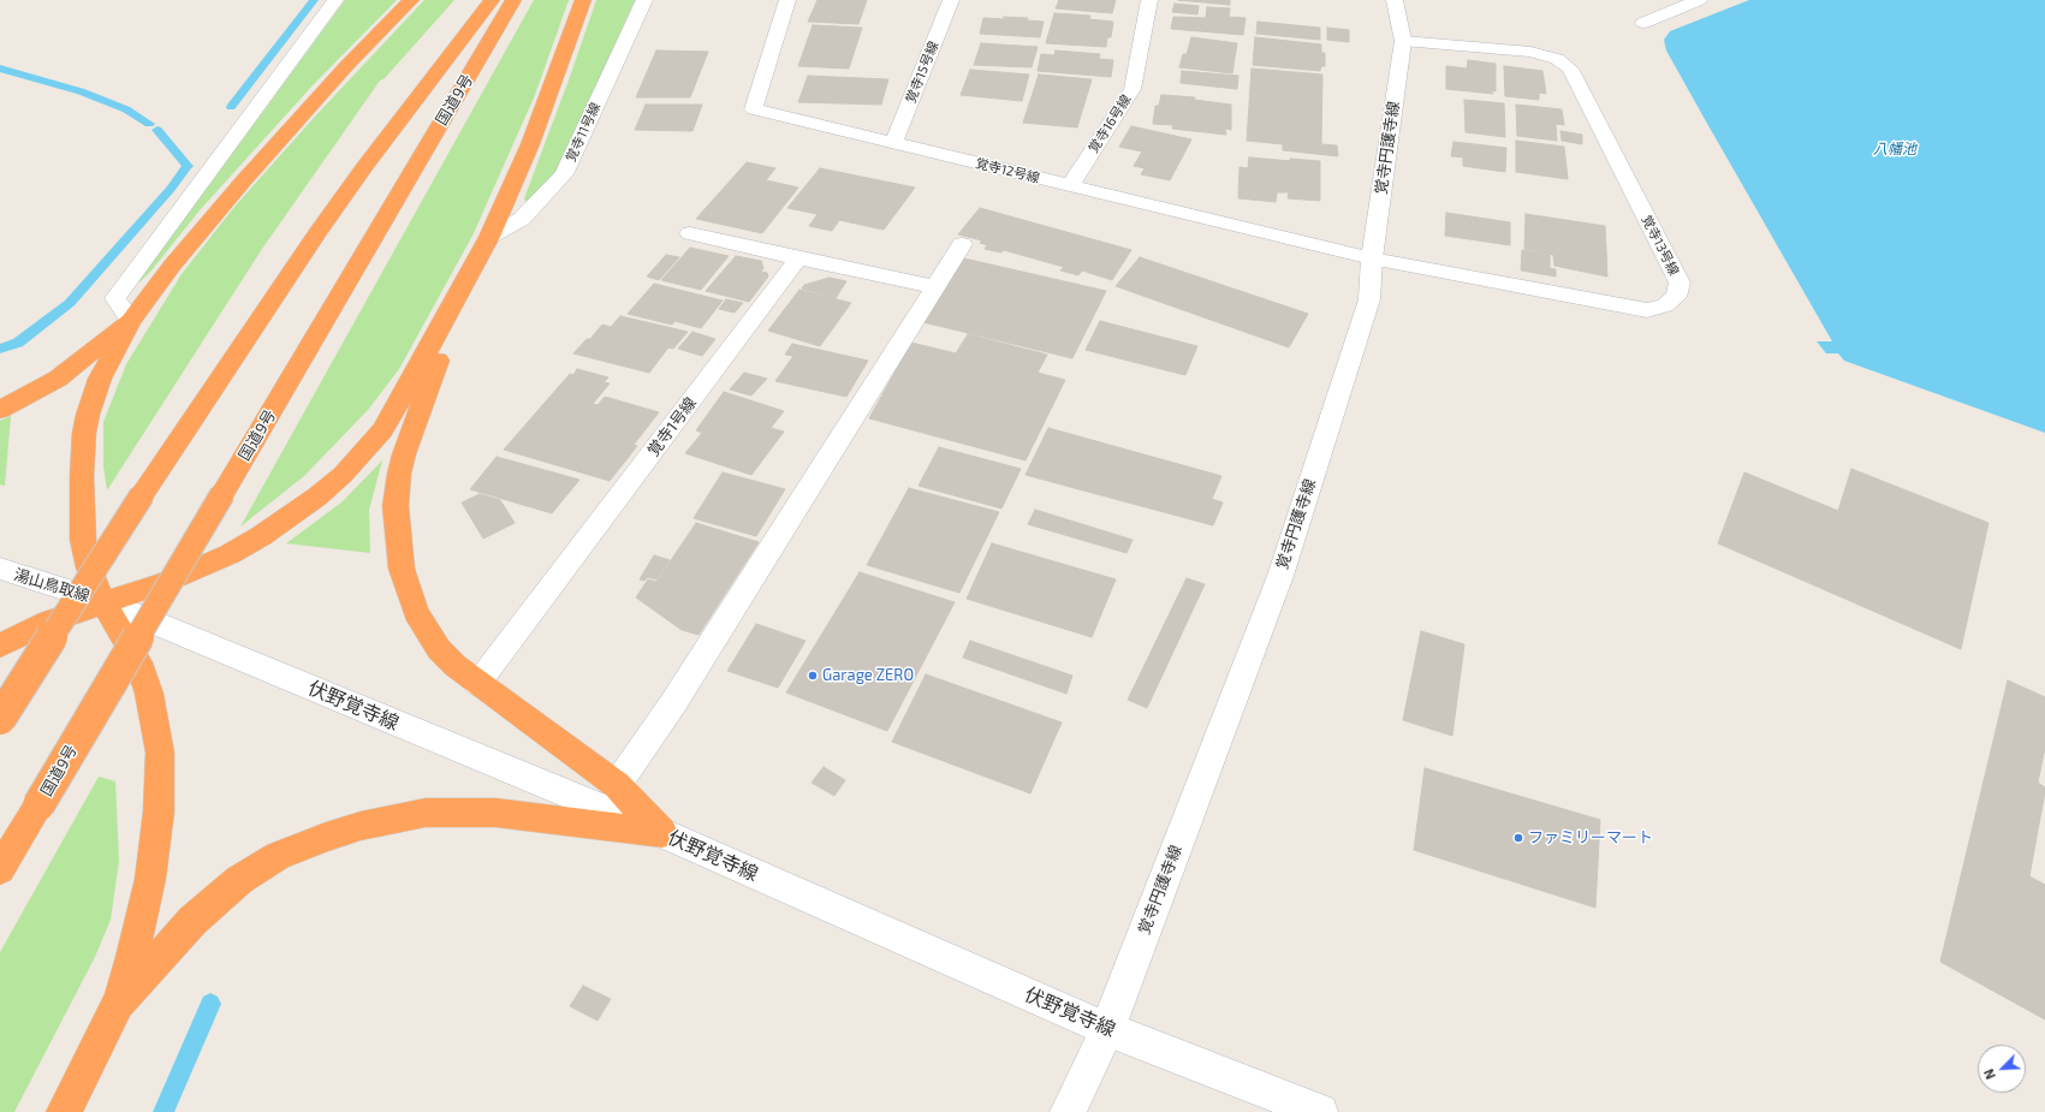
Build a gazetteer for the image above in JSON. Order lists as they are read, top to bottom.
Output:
{
  "streets": {
    "highway": ["国道9号"],
    "street": [
      "覚寺15号線",
      "覚寺16号線",
      "覚寺11号線",
      "覚寺円護寺線",
      "覚寺12号線",
      "覚寺13号線",
      "覚寺1号線",
      "湯山鳥取線",
      "伏野覚寺線"
    ]
  },
  "crossings": [
    ["覚寺15号線", "覚寺12号線"],
    ["覚寺16号線", "覚寺12号線"],
    ["覚寺円護寺線", "覚寺12号線"],
    ["覚寺円護寺線", "覚寺13号線"],
    ["覚寺円護寺線", "伏野覚寺線"],
    ["覚寺12号線", "覚寺13号線"],
    ["湯山鳥取線", "伏野覚寺線"]
  ],
  "water": ["八幡池"],
  "places": ["Garage ZERO", "ファミリーマート"],
  "north": "bottom left"
}
